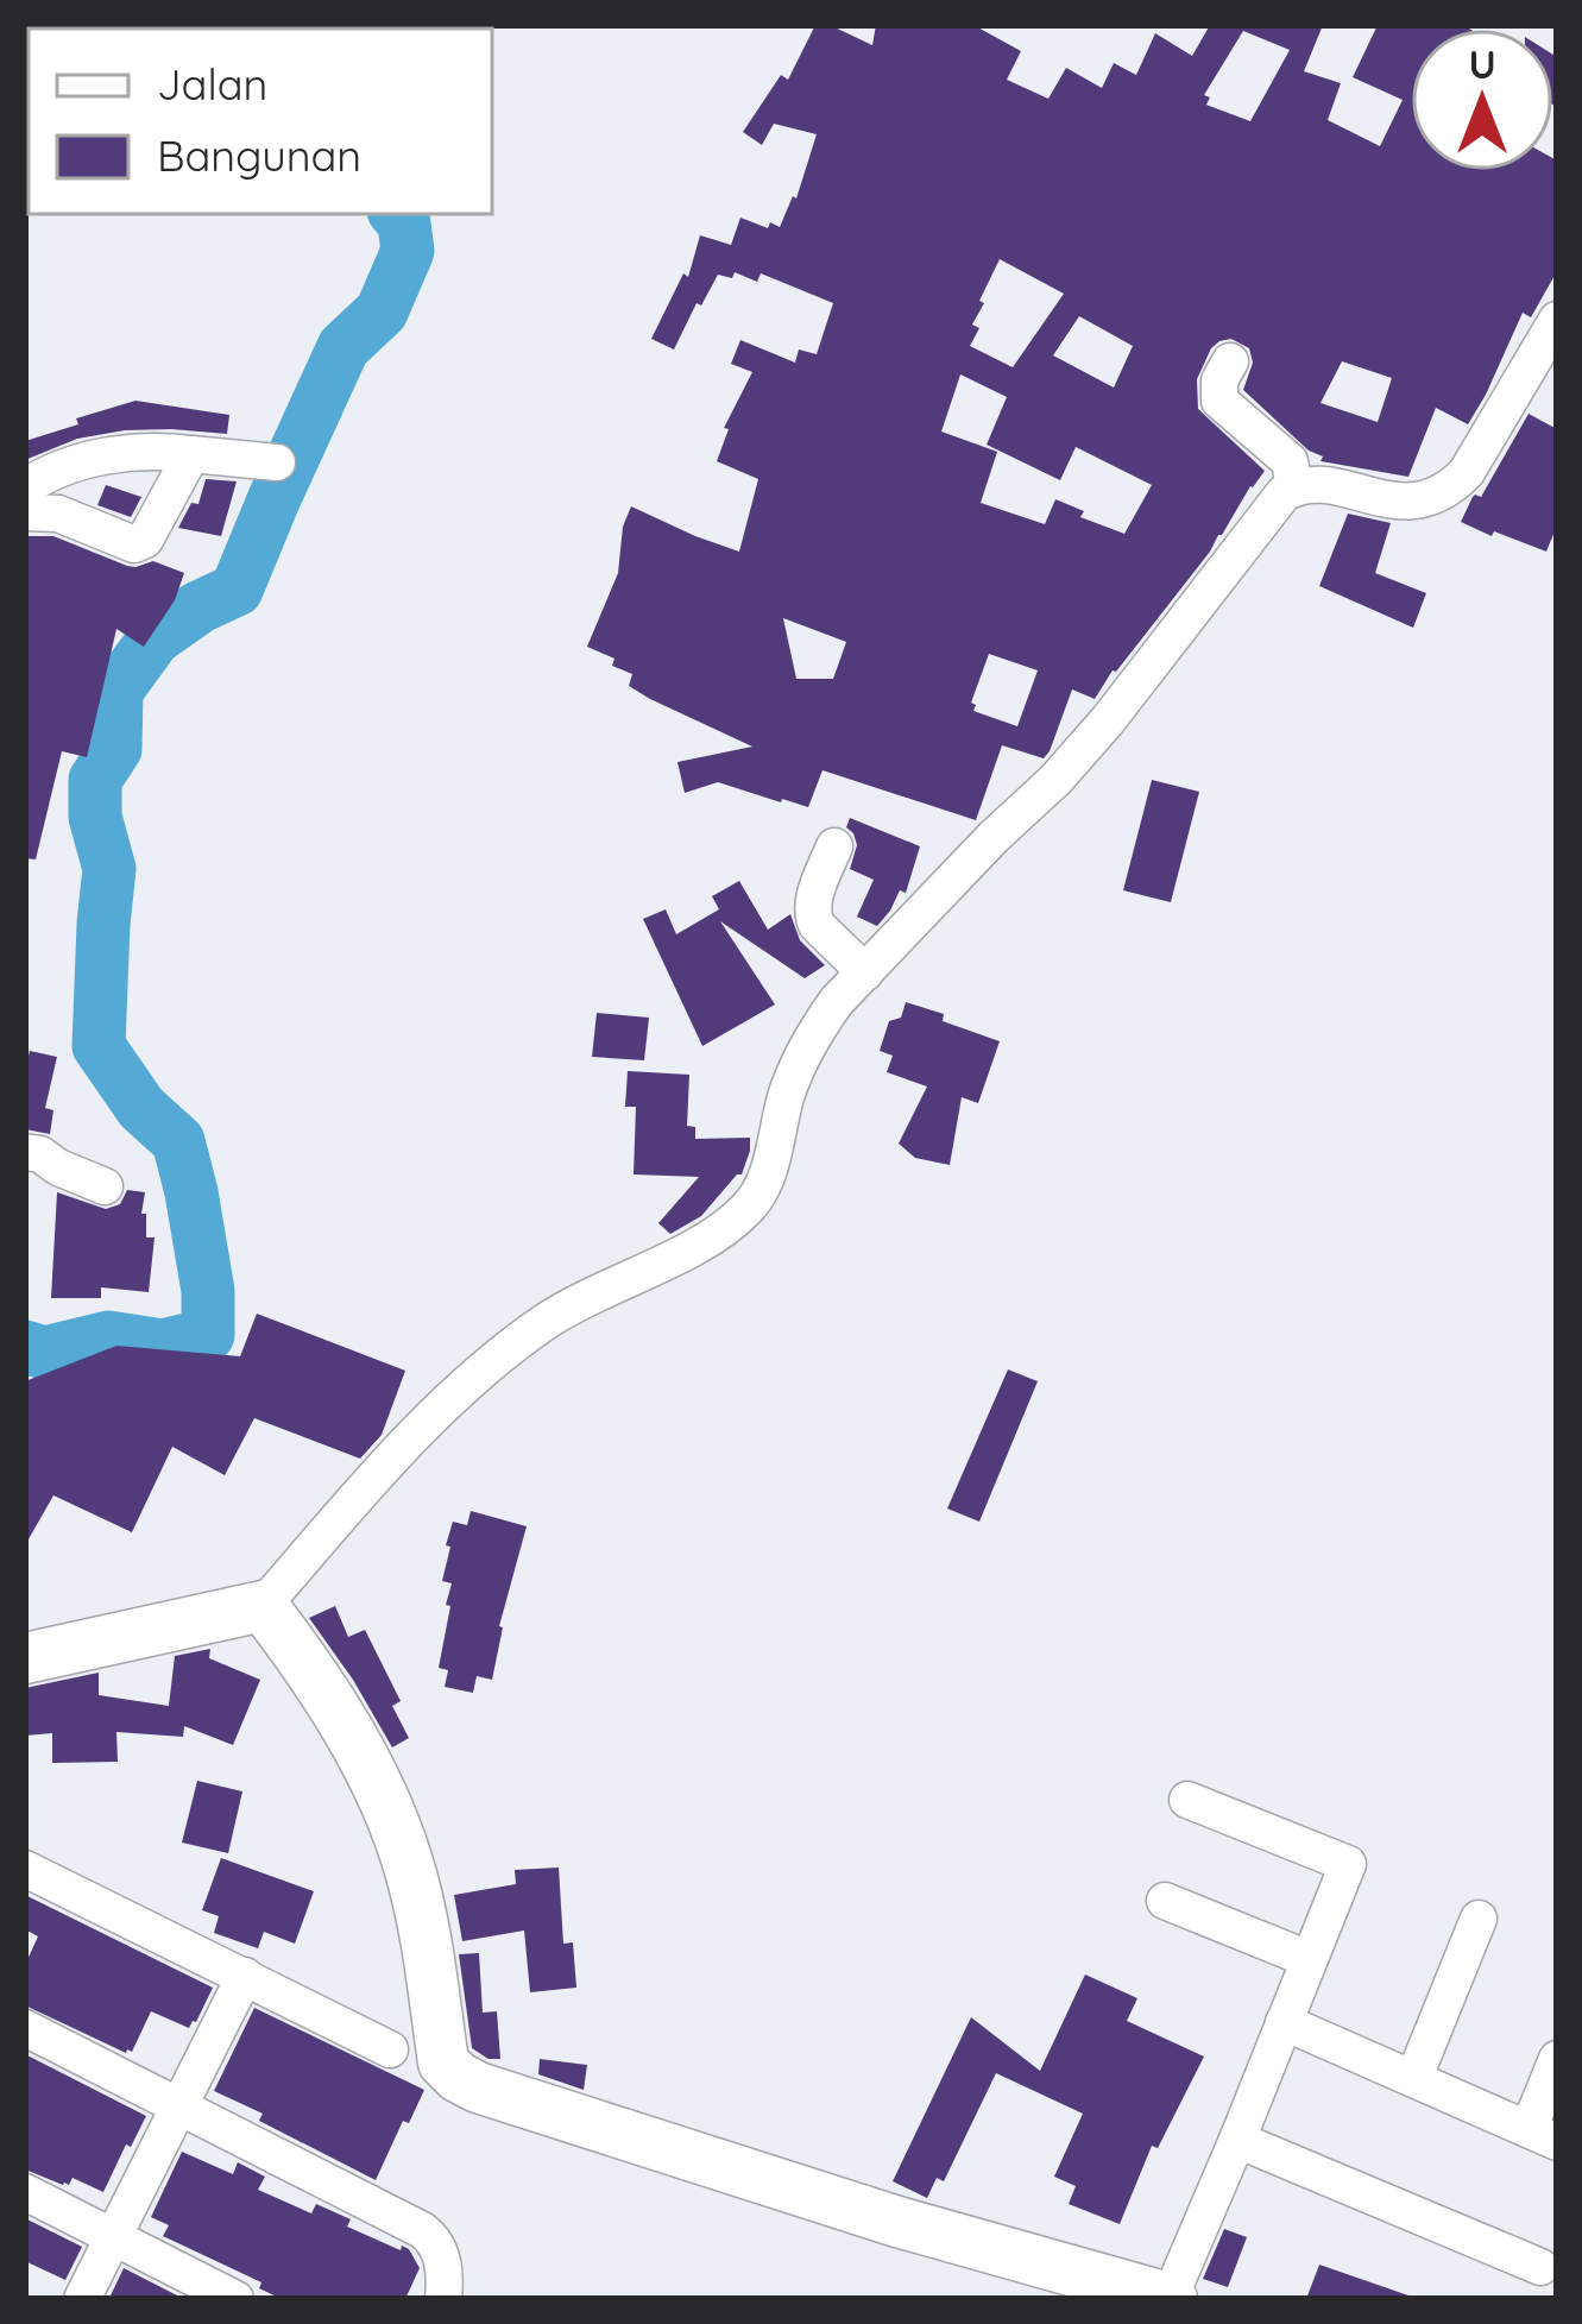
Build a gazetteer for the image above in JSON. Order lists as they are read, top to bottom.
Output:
{
  "legend": ["Jalan", "Bangunan"],
  "north": "top"
}
